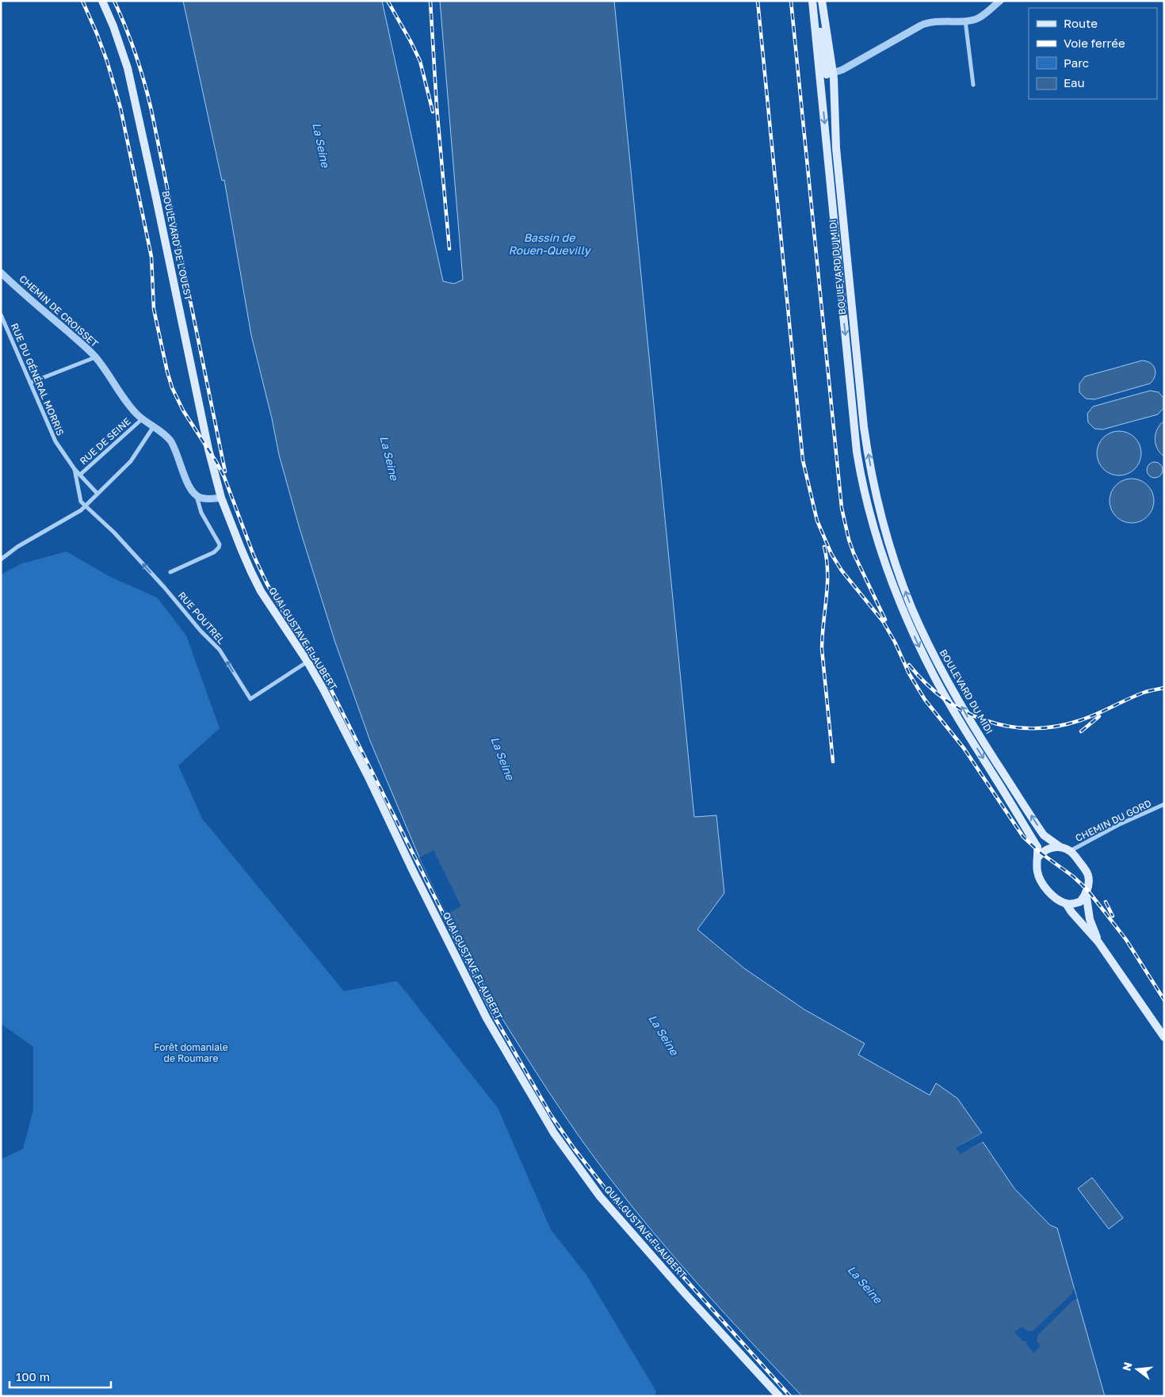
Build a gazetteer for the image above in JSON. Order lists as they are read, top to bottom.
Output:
{
  "streets": {
    "main road": ["BOULEVARD DE L'OUEST", "BOULEVARD DU MIDI", "QUAI GUSTAVE FLAUBERT"],
    "street": [
      "CHEMIN DE CROISSET",
      "RUE DU GÉNÉRAL MORRIS",
      "RUE DE SEINE",
      "RUE POUTREL",
      "CHEMIN DU GORD"
    ]
  },
  "crossings": [
    ["BOULEVARD DE L'OUEST", "QUAI GUSTAVE FLAUBERT"],
    ["BOULEVARD DU MIDI", "CHEMIN DU GORD"],
    ["CHEMIN DE CROISSET", "RUE DE SEINE"],
    ["RUE DU GÉNÉRAL MORRIS", "RUE DE SEINE"],
    ["RUE DU GÉNÉRAL MORRIS", "RUE POUTREL"],
    ["RUE POUTREL", "QUAI GUSTAVE FLAUBERT"]
  ],
  "one_way": ["RUE POUTREL"],
  "water": ["La Seine", "Bassin de Rouen-Quevilly"],
  "parks": ["Forêt domaniale de Roumare"],
  "legend": [
    "Route",
    "Voie ferrée",
    "Parc",
    "Eau"
  ],
  "scale_bar": "100 m",
  "north": "left"
}
